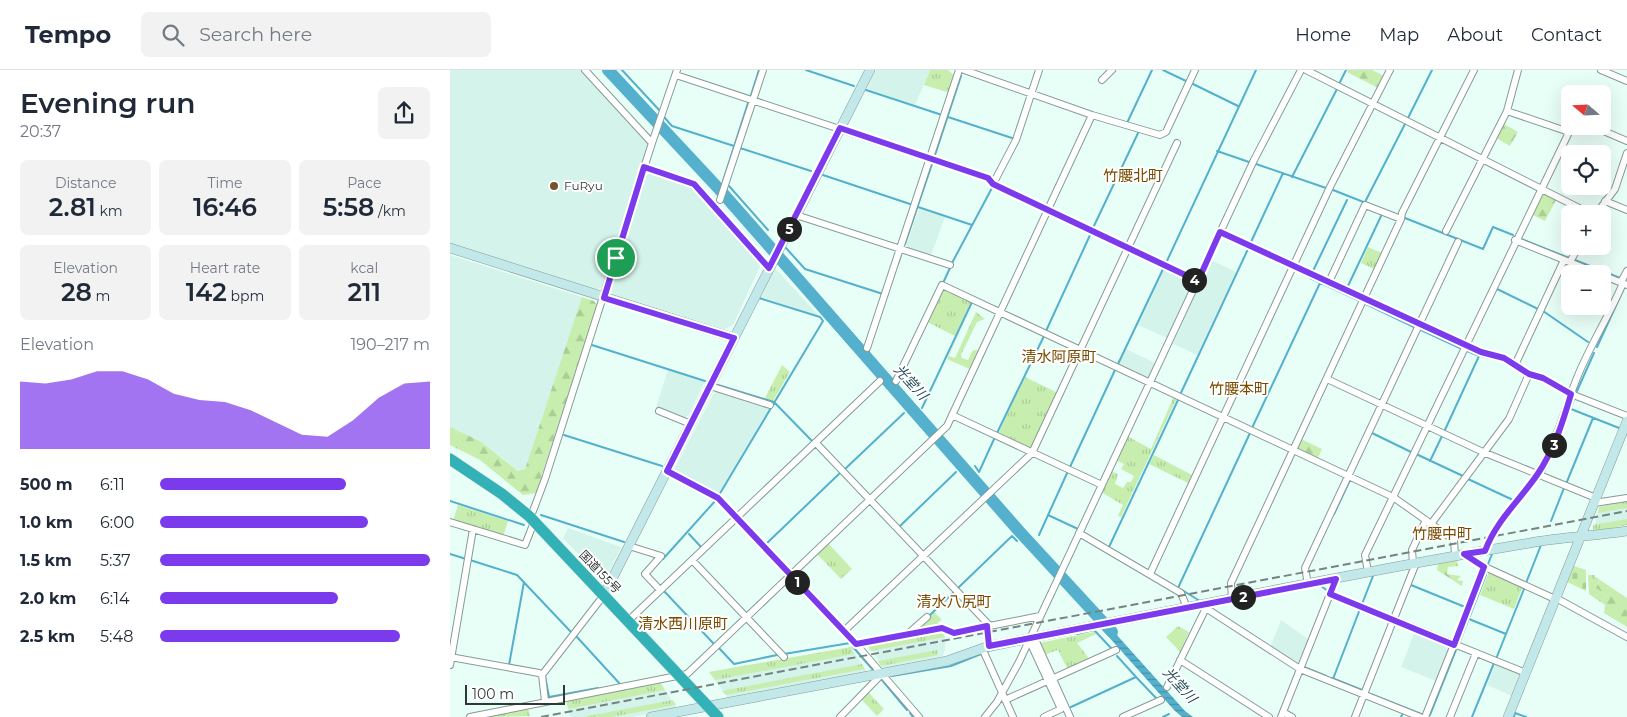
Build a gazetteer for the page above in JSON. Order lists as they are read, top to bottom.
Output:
{
  "streets": {
    "highway": ["国道155号"]
  },
  "districts": [
    "竹腰北町",
    "清水阿原町",
    "竹腰本町",
    "竹腰中町",
    "清水八尻町",
    "清水西川原町"
  ],
  "water": ["光堂川"],
  "places": ["FuRyu"],
  "scale_bar": "100 m",
  "north": "left",
  "page": {
    "header": "Tempo",
    "search": "Search here",
    "nav": [
      "Home",
      "Map",
      "About",
      "Contact"
    ],
    "heading": ["Evening run", "20:37"],
    "map_buttons": ["+", "−"],
    "stats": [
      ["Distance", "2.81 km"],
      ["Time", "16:46"],
      ["Pace", "5:58 /km"],
      ["Elevation", "28 m"],
      ["Heart rate", "142 bpm"],
      ["kcal", "211"]
    ],
    "pins": [
      "5",
      "4",
      "3",
      "1",
      "2"
    ],
    "chart": ["Elevation", "190–217 m"],
    "list": [
      {
        "name": "500 m",
        "note": "6:11"
      },
      {
        "name": "1.0 km",
        "note": "6:00"
      },
      {
        "name": "1.5 km",
        "note": "5:37"
      },
      {
        "name": "2.0 km",
        "note": "6:14"
      },
      {
        "name": "2.5 km",
        "note": "5:48"
      }
    ],
    "scale": "100 m"
  }
}
